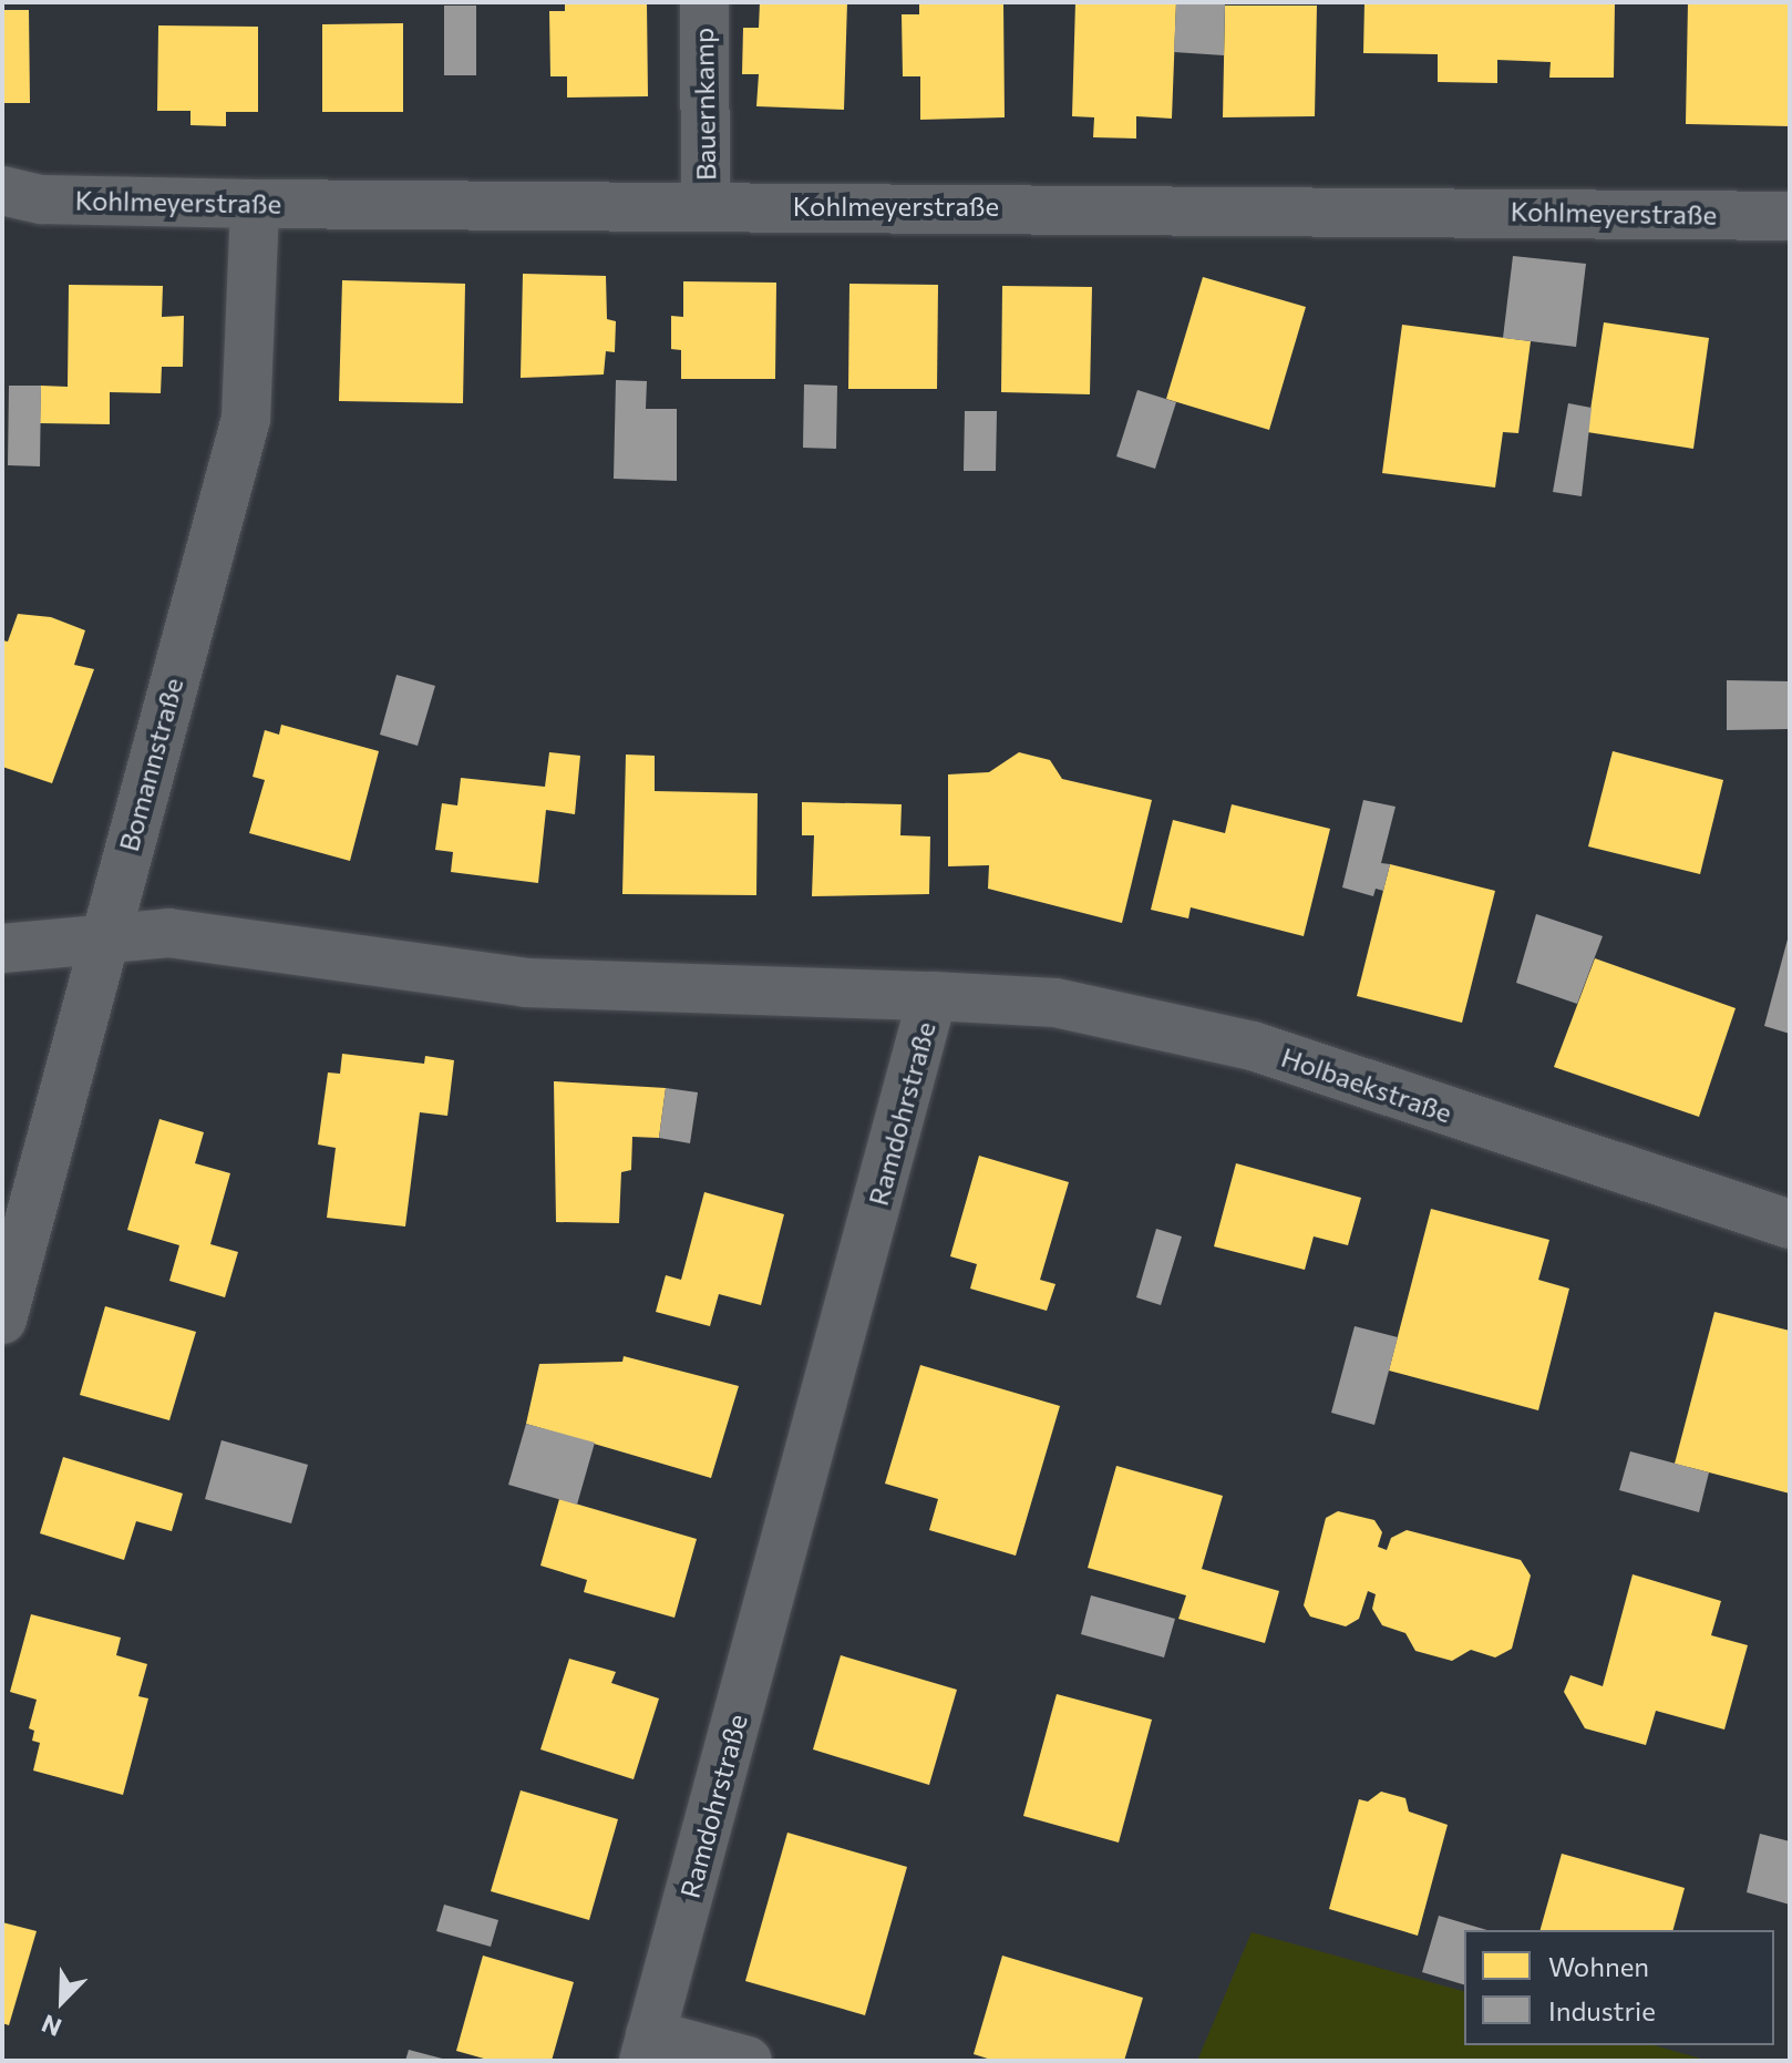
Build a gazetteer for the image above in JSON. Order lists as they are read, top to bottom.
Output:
{
  "streets": {
    "street": [
      "Bauernkamp",
      "Kohlmeyerstraße",
      "Bomannstraße",
      "Holbaekstraße",
      "Ramdohrstraße"
    ]
  },
  "crossings": [
    ["Bauernkamp", "Kohlmeyerstraße"],
    ["Kohlmeyerstraße", "Bomannstraße"],
    ["Bomannstraße", "Ramdohrstraße"],
    ["Holbaekstraße", "Ramdohrstraße"]
  ],
  "legend": ["Wohnen", "Industrie"],
  "north": "bottom left"
}
